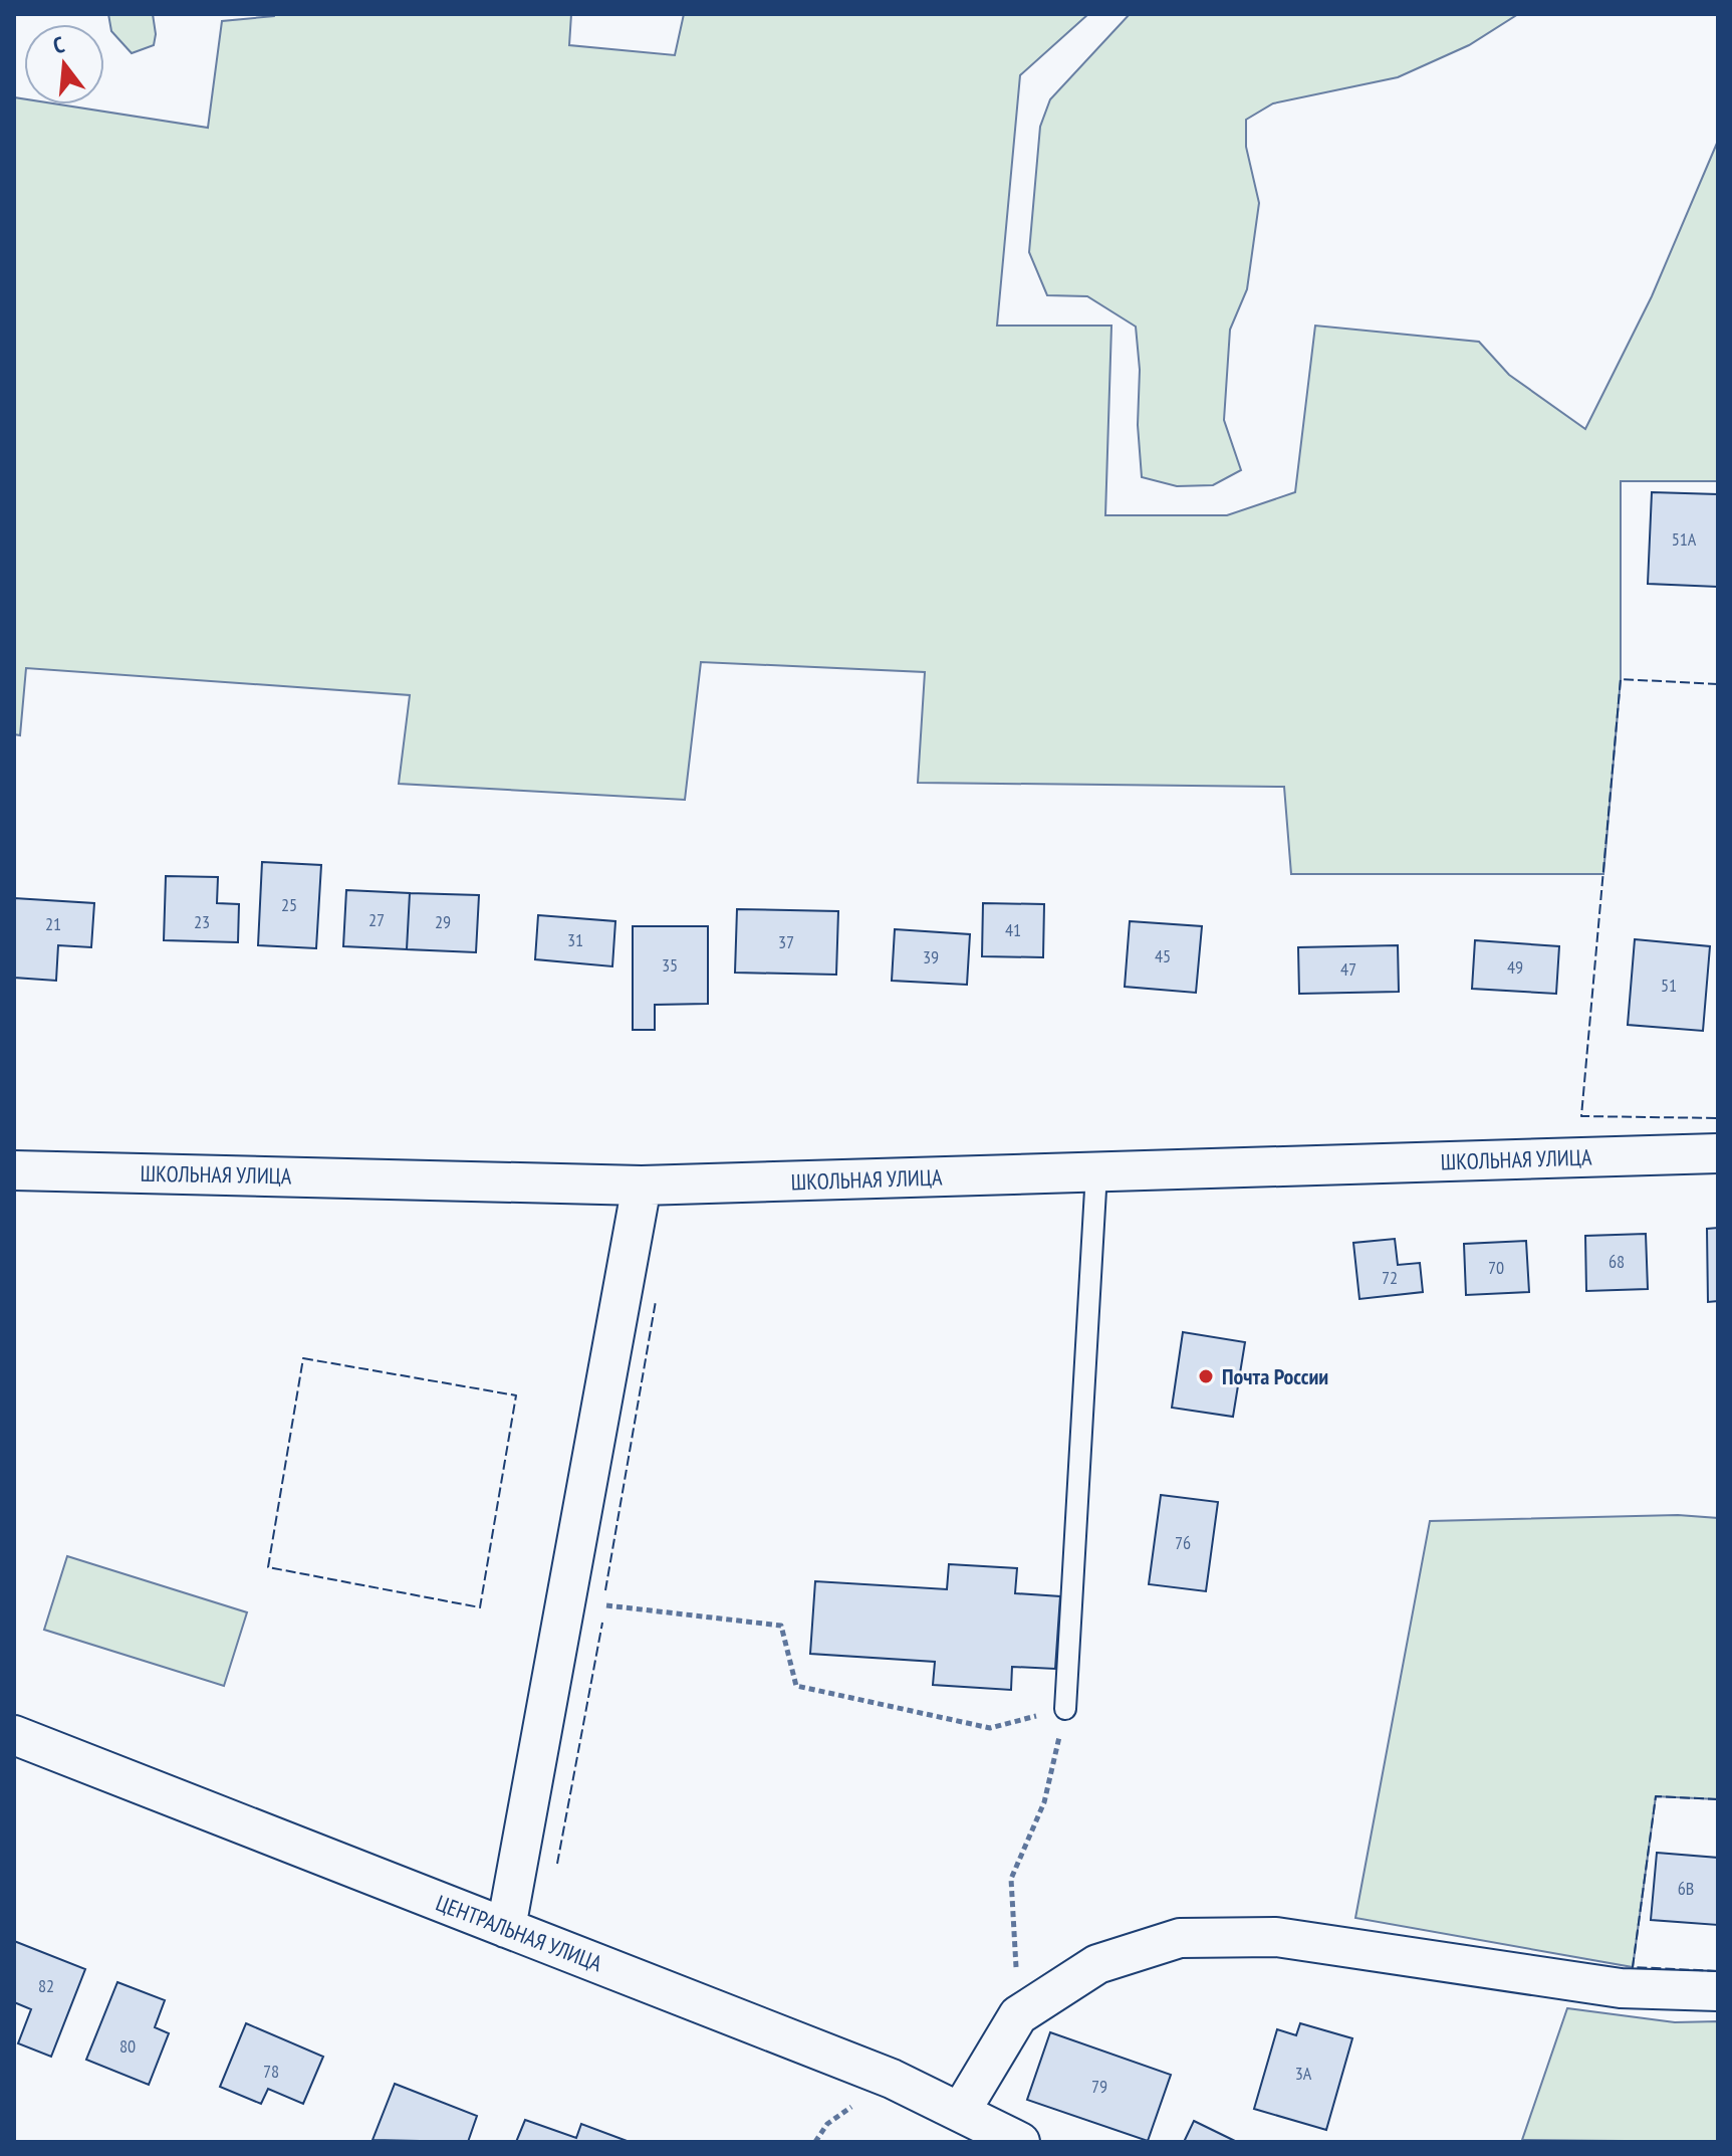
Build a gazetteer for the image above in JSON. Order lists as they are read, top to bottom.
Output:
{
  "streets": {
    "street": ["ШКОЛЬНАЯ УЛИЦА", "ЦЕНТРАЛЬНАЯ УЛИЦА"]
  },
  "places": ["Почта России"],
  "house_numbers": [
    "51А",
    "25",
    "27",
    "23",
    "29",
    "21",
    "41",
    "31",
    "37",
    "45",
    "39",
    "35",
    "49",
    "47",
    "51",
    "68",
    "70",
    "72",
    "76",
    "6В",
    "82",
    "80",
    "78",
    "3А",
    "79"
  ],
  "north": "top"
}
